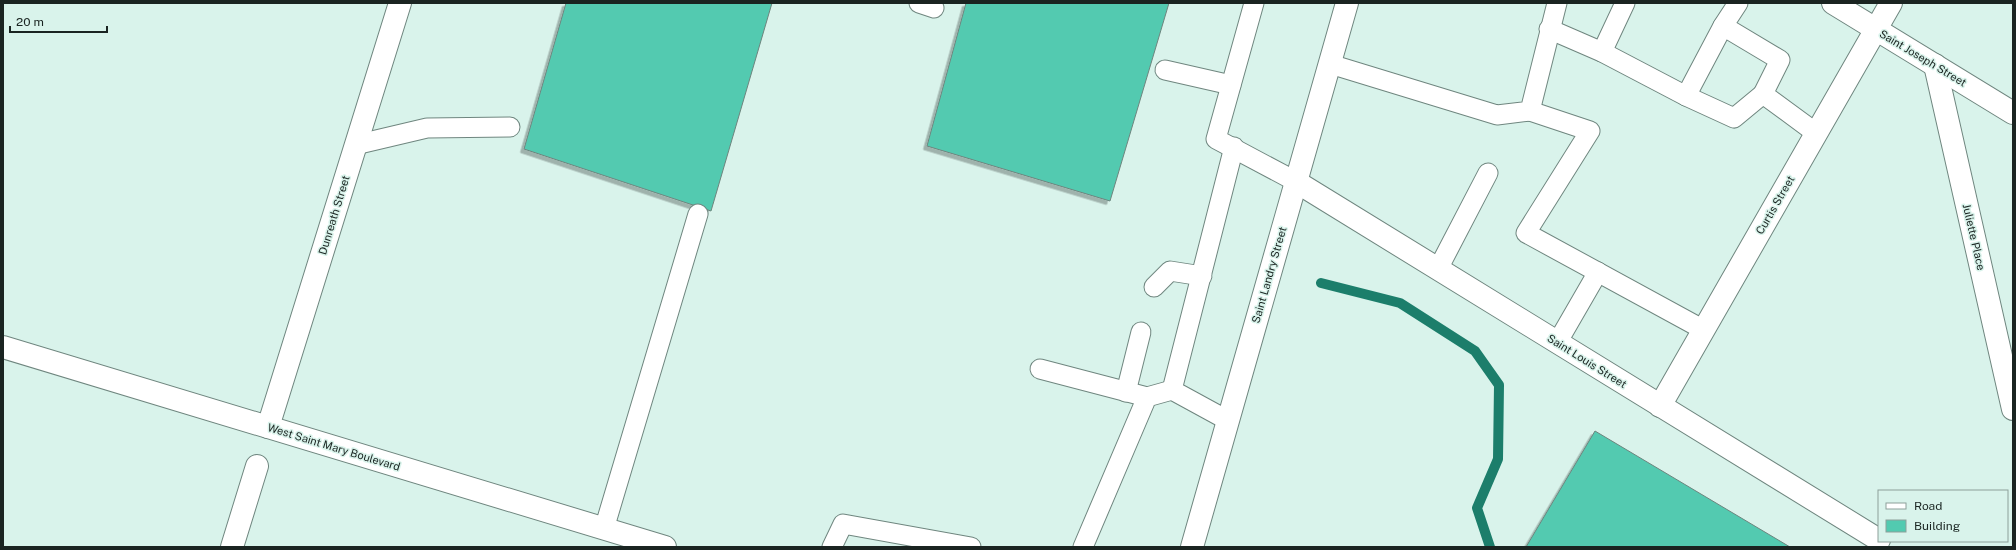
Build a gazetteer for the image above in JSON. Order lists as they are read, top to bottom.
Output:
{
  "streets": {
    "street": [
      "Saint Joseph Street",
      "Curtis Street",
      "Dunreath Street",
      "Juliette Place",
      "Saint Landry Street",
      "Saint Louis Street",
      "West Saint Mary Boulevard"
    ]
  },
  "crossings": [
    ["Saint Joseph Street", "Curtis Street"],
    ["Saint Joseph Street", "Juliette Place"],
    ["Curtis Street", "Saint Louis Street"],
    ["Dunreath Street", "West Saint Mary Boulevard"],
    ["Saint Landry Street", "Saint Louis Street"]
  ],
  "legend": ["Road", "Building"],
  "scale_bar": "20 m"
}
